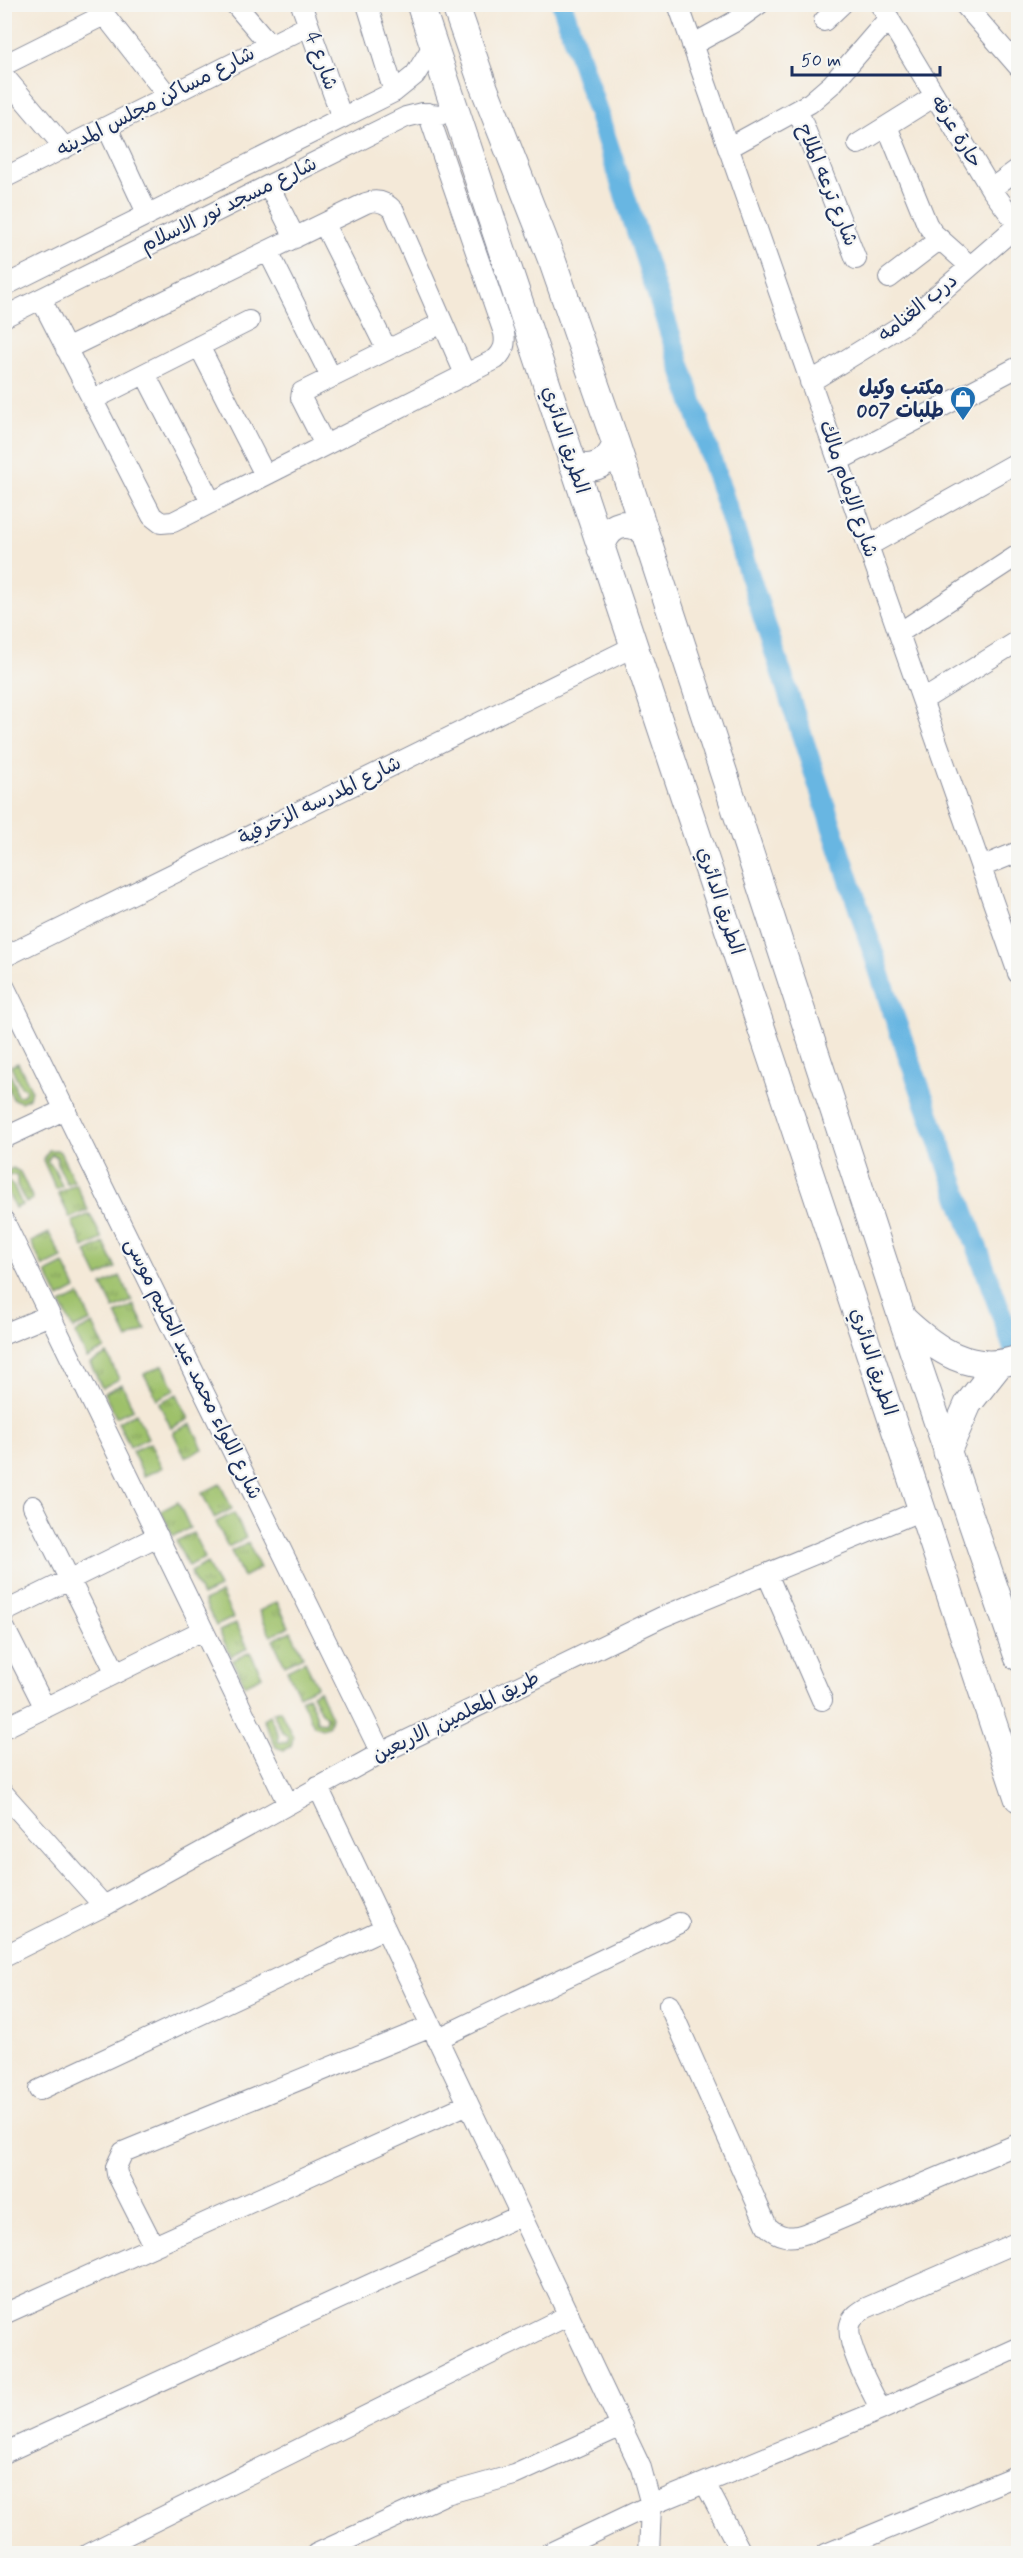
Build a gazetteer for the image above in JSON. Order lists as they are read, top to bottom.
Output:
{
  "streets": {
    "highway": ["الطريق الدائري"],
    "street": [
      "شارع 4",
      "شارع مساكن مجلس المدينه",
      "حارة عرفه",
      "شارع ترعه الملاح",
      "شارع مسجد نور الاسلام",
      "درب الغنامه",
      "شارع الإمام مالك",
      "شارع المدرسه الزخرفية",
      "شارع اللواء محمد عبد الحليم موسى",
      "طريق المعلمين, الاربعين"
    ]
  },
  "crossings": [
    ["شارع 4", "شارع مساكن مجلس المدينه"],
    ["شارع 4", "شارع مسجد نور الاسلام"],
    ["حارة عرفه", "درب الغنامه"],
    ["شارع مسجد نور الاسلام", "الطريق الدائري"],
    ["درب الغنامه", "شارع الإمام مالك"],
    ["الطريق الدائري", "شارع المدرسه الزخرفية"],
    ["الطريق الدائري", "طريق المعلمين, الاربعين"],
    ["شارع اللواء محمد عبد الحليم موسى", "طريق المعلمين, الاربعين"]
  ],
  "places": {
    "shop": ["مكتب وكيل طلبات 007"]
  },
  "scale_bar": "50 m"
}
